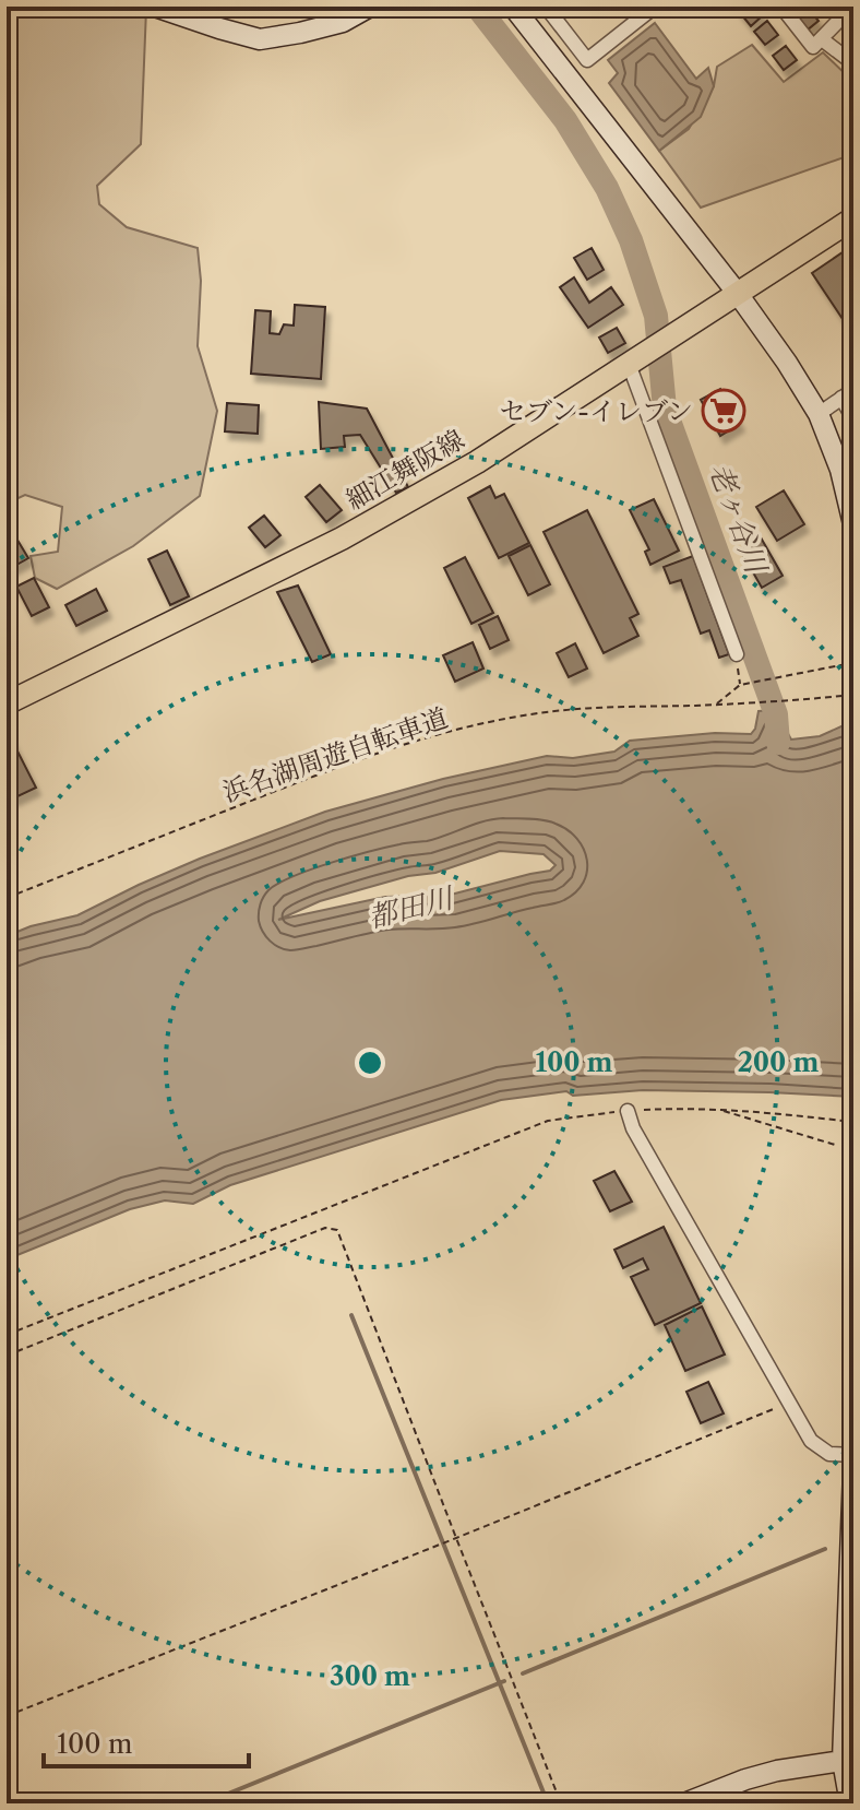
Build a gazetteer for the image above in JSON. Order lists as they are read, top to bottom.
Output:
{
  "streets": {
    "main road": ["細江舞阪線"],
    "path": ["浜名湖周遊自転車道"]
  },
  "water": ["老ヶ谷川", "都田川"],
  "places": {
    "supermarket": ["セブン-イレブン"]
  },
  "scale_bar": "100 m",
  "rings": ["100 m", "200 m", "300 m"]
}
